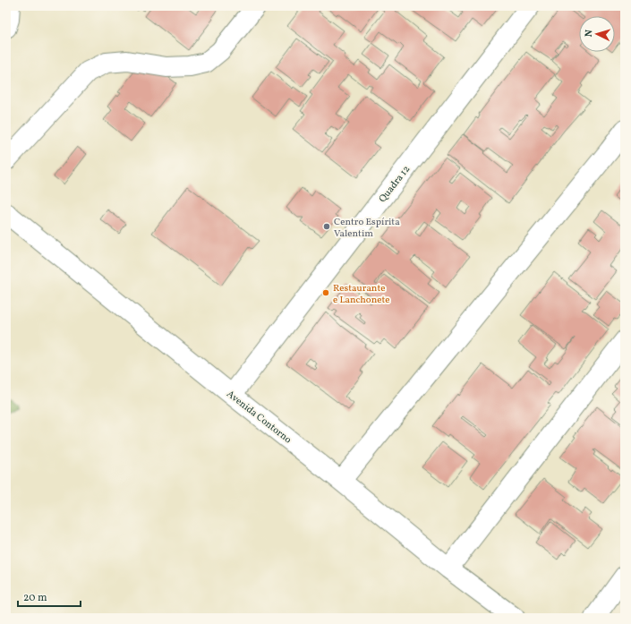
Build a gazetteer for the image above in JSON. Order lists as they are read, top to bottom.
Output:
{
  "streets": {
    "street": ["Quadra 12", "Avenida Contorno"]
  },
  "crossings": [
    ["Quadra 12", "Avenida Contorno"]
  ],
  "places": ["Centro Espírita Valentim", "Restaurante e Lanchonete"],
  "scale_bar": "20 m",
  "north": "left"
}
